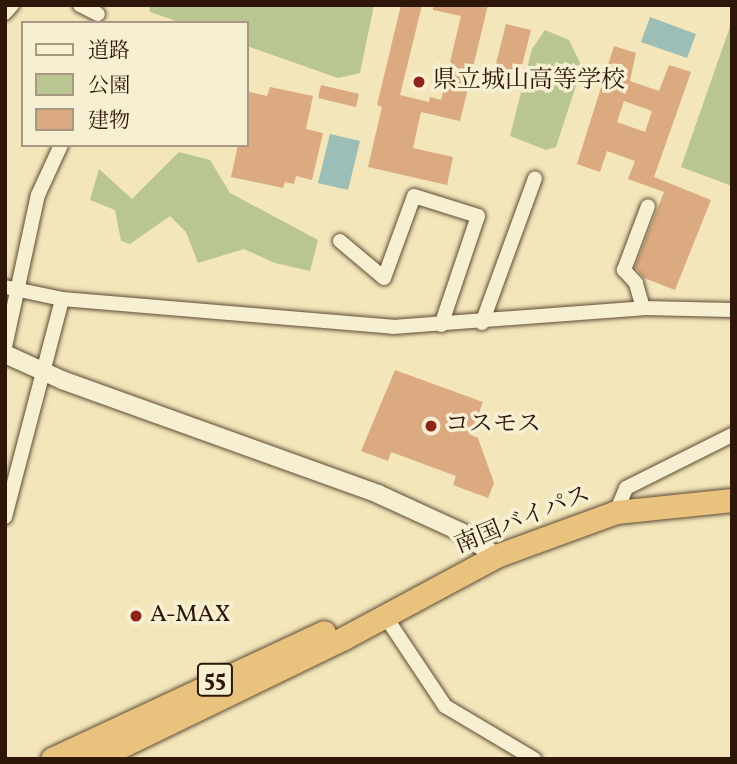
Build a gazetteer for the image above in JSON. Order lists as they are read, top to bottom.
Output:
{
  "streets": {
    "highway": ["南国バイパス", "55"]
  },
  "places": ["県立城山高等学校", "コスモス", "A-MAX"],
  "legend": ["道路", "公園", "建物"]
}
